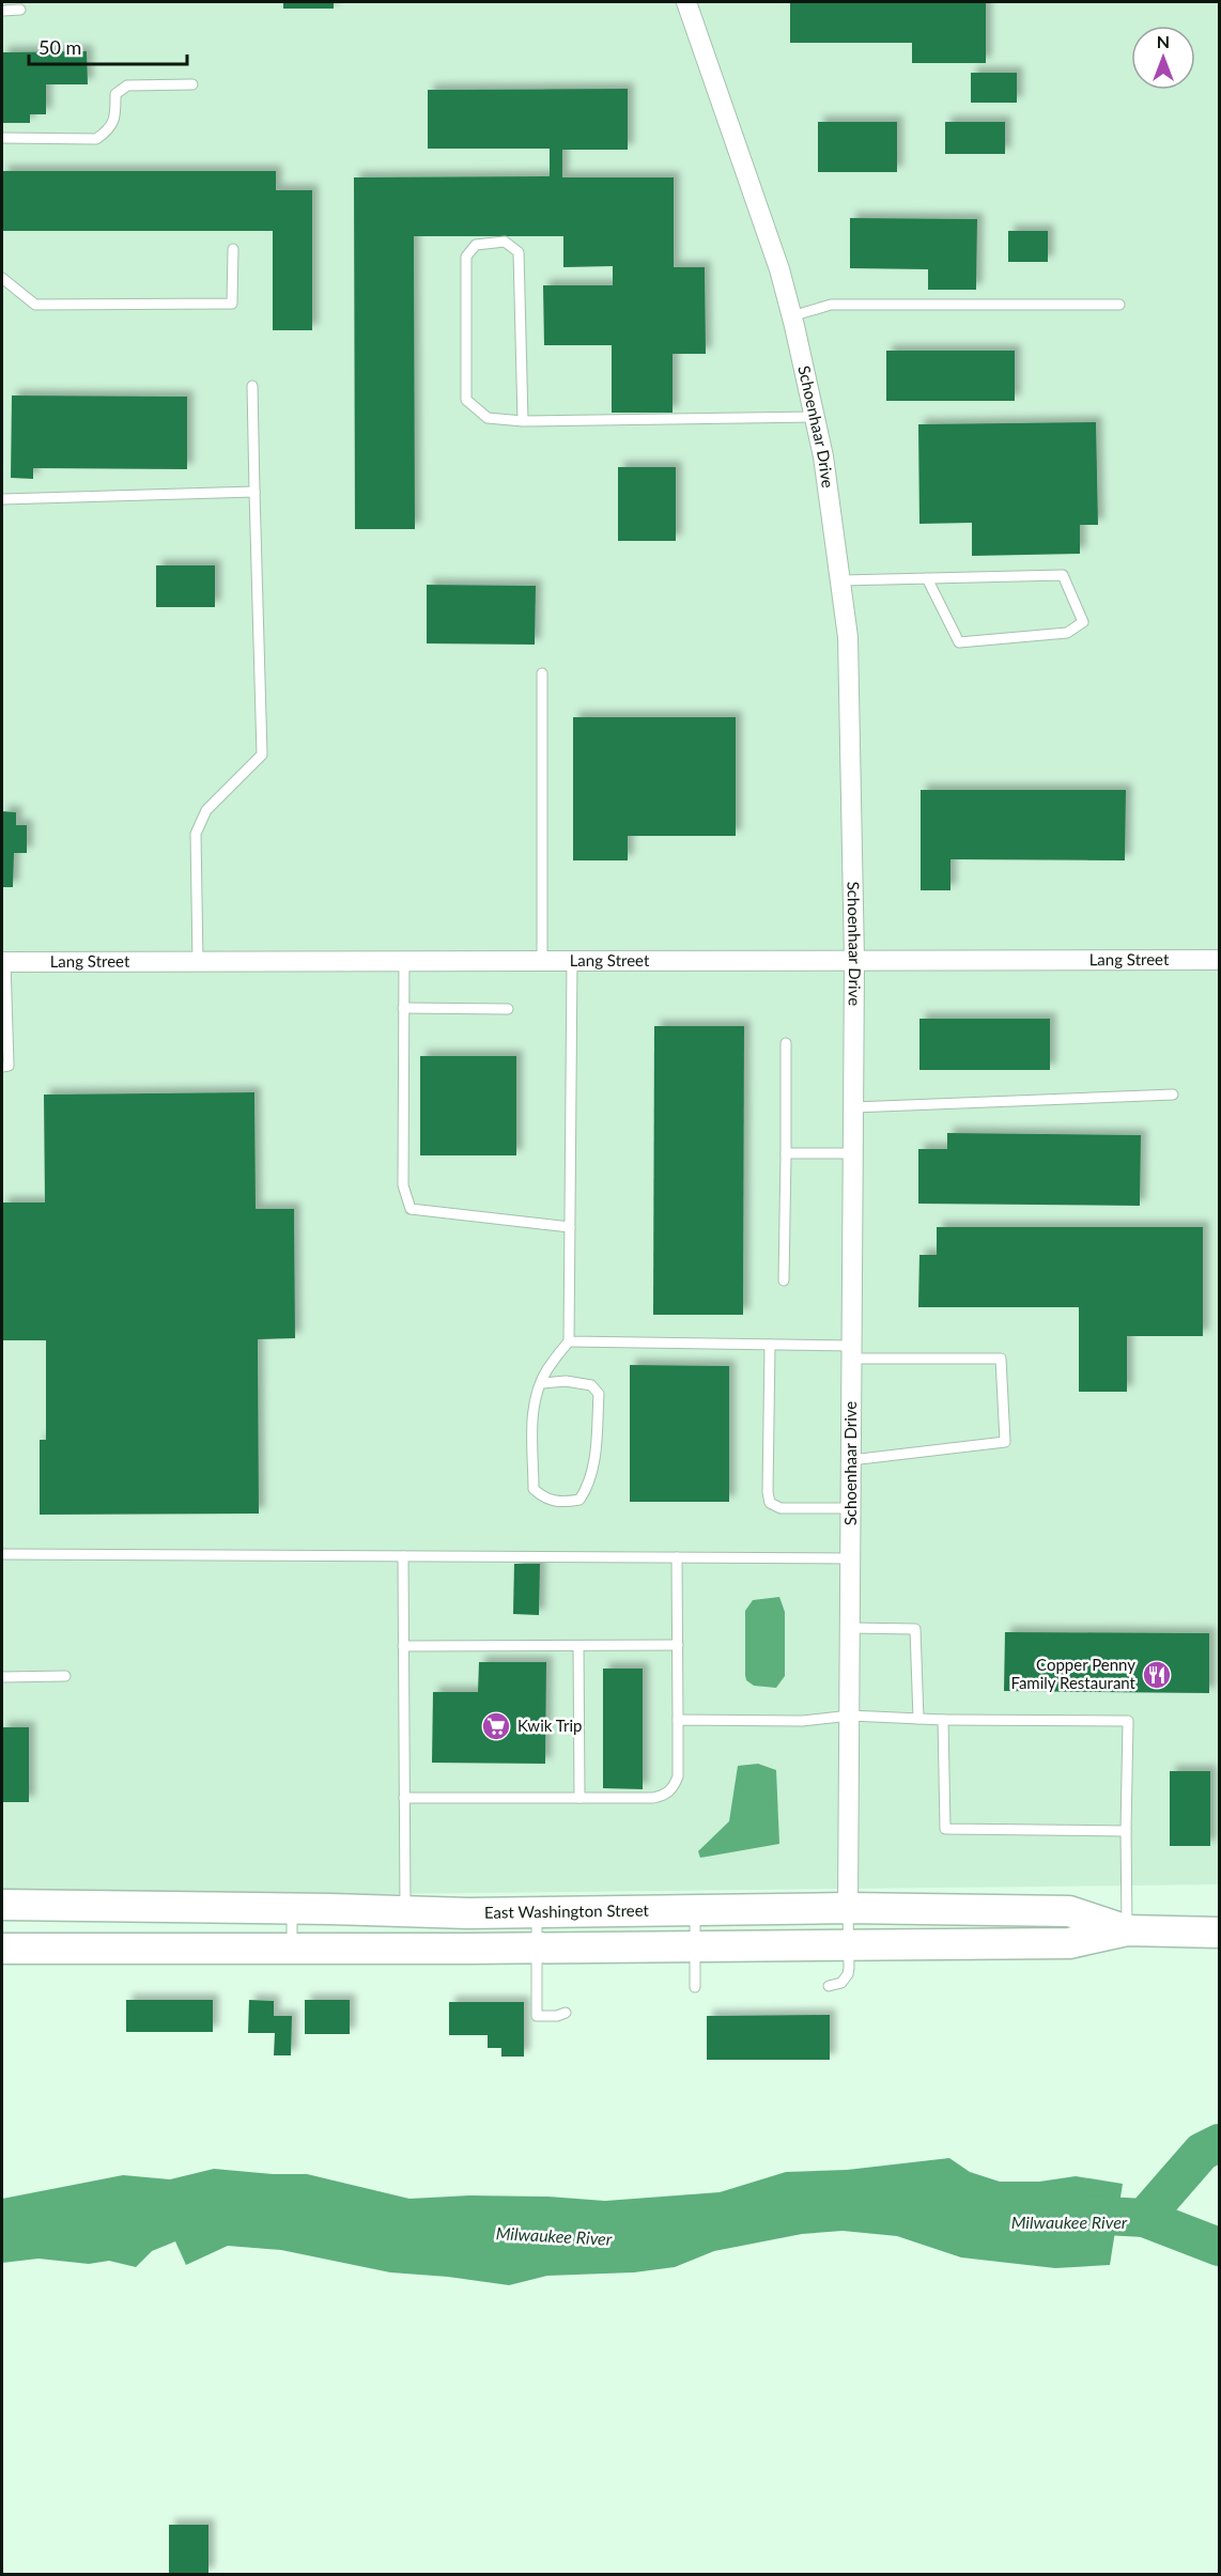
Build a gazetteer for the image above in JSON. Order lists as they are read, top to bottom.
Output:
{
  "streets": {
    "main road": ["East Washington Street"],
    "street": ["Schoenhaar Drive", "Lang Street"]
  },
  "crossings": [
    ["Schoenhaar Drive", "Lang Street"],
    ["Schoenhaar Drive", "East Washington Street"]
  ],
  "water": ["Milwaukee River"],
  "places": {
    "restaurant": ["Copper Penny Family Restaurant"],
    "supermarket": ["Kwik Trip"]
  },
  "scale_bar": "50 m",
  "north": "top"
}
